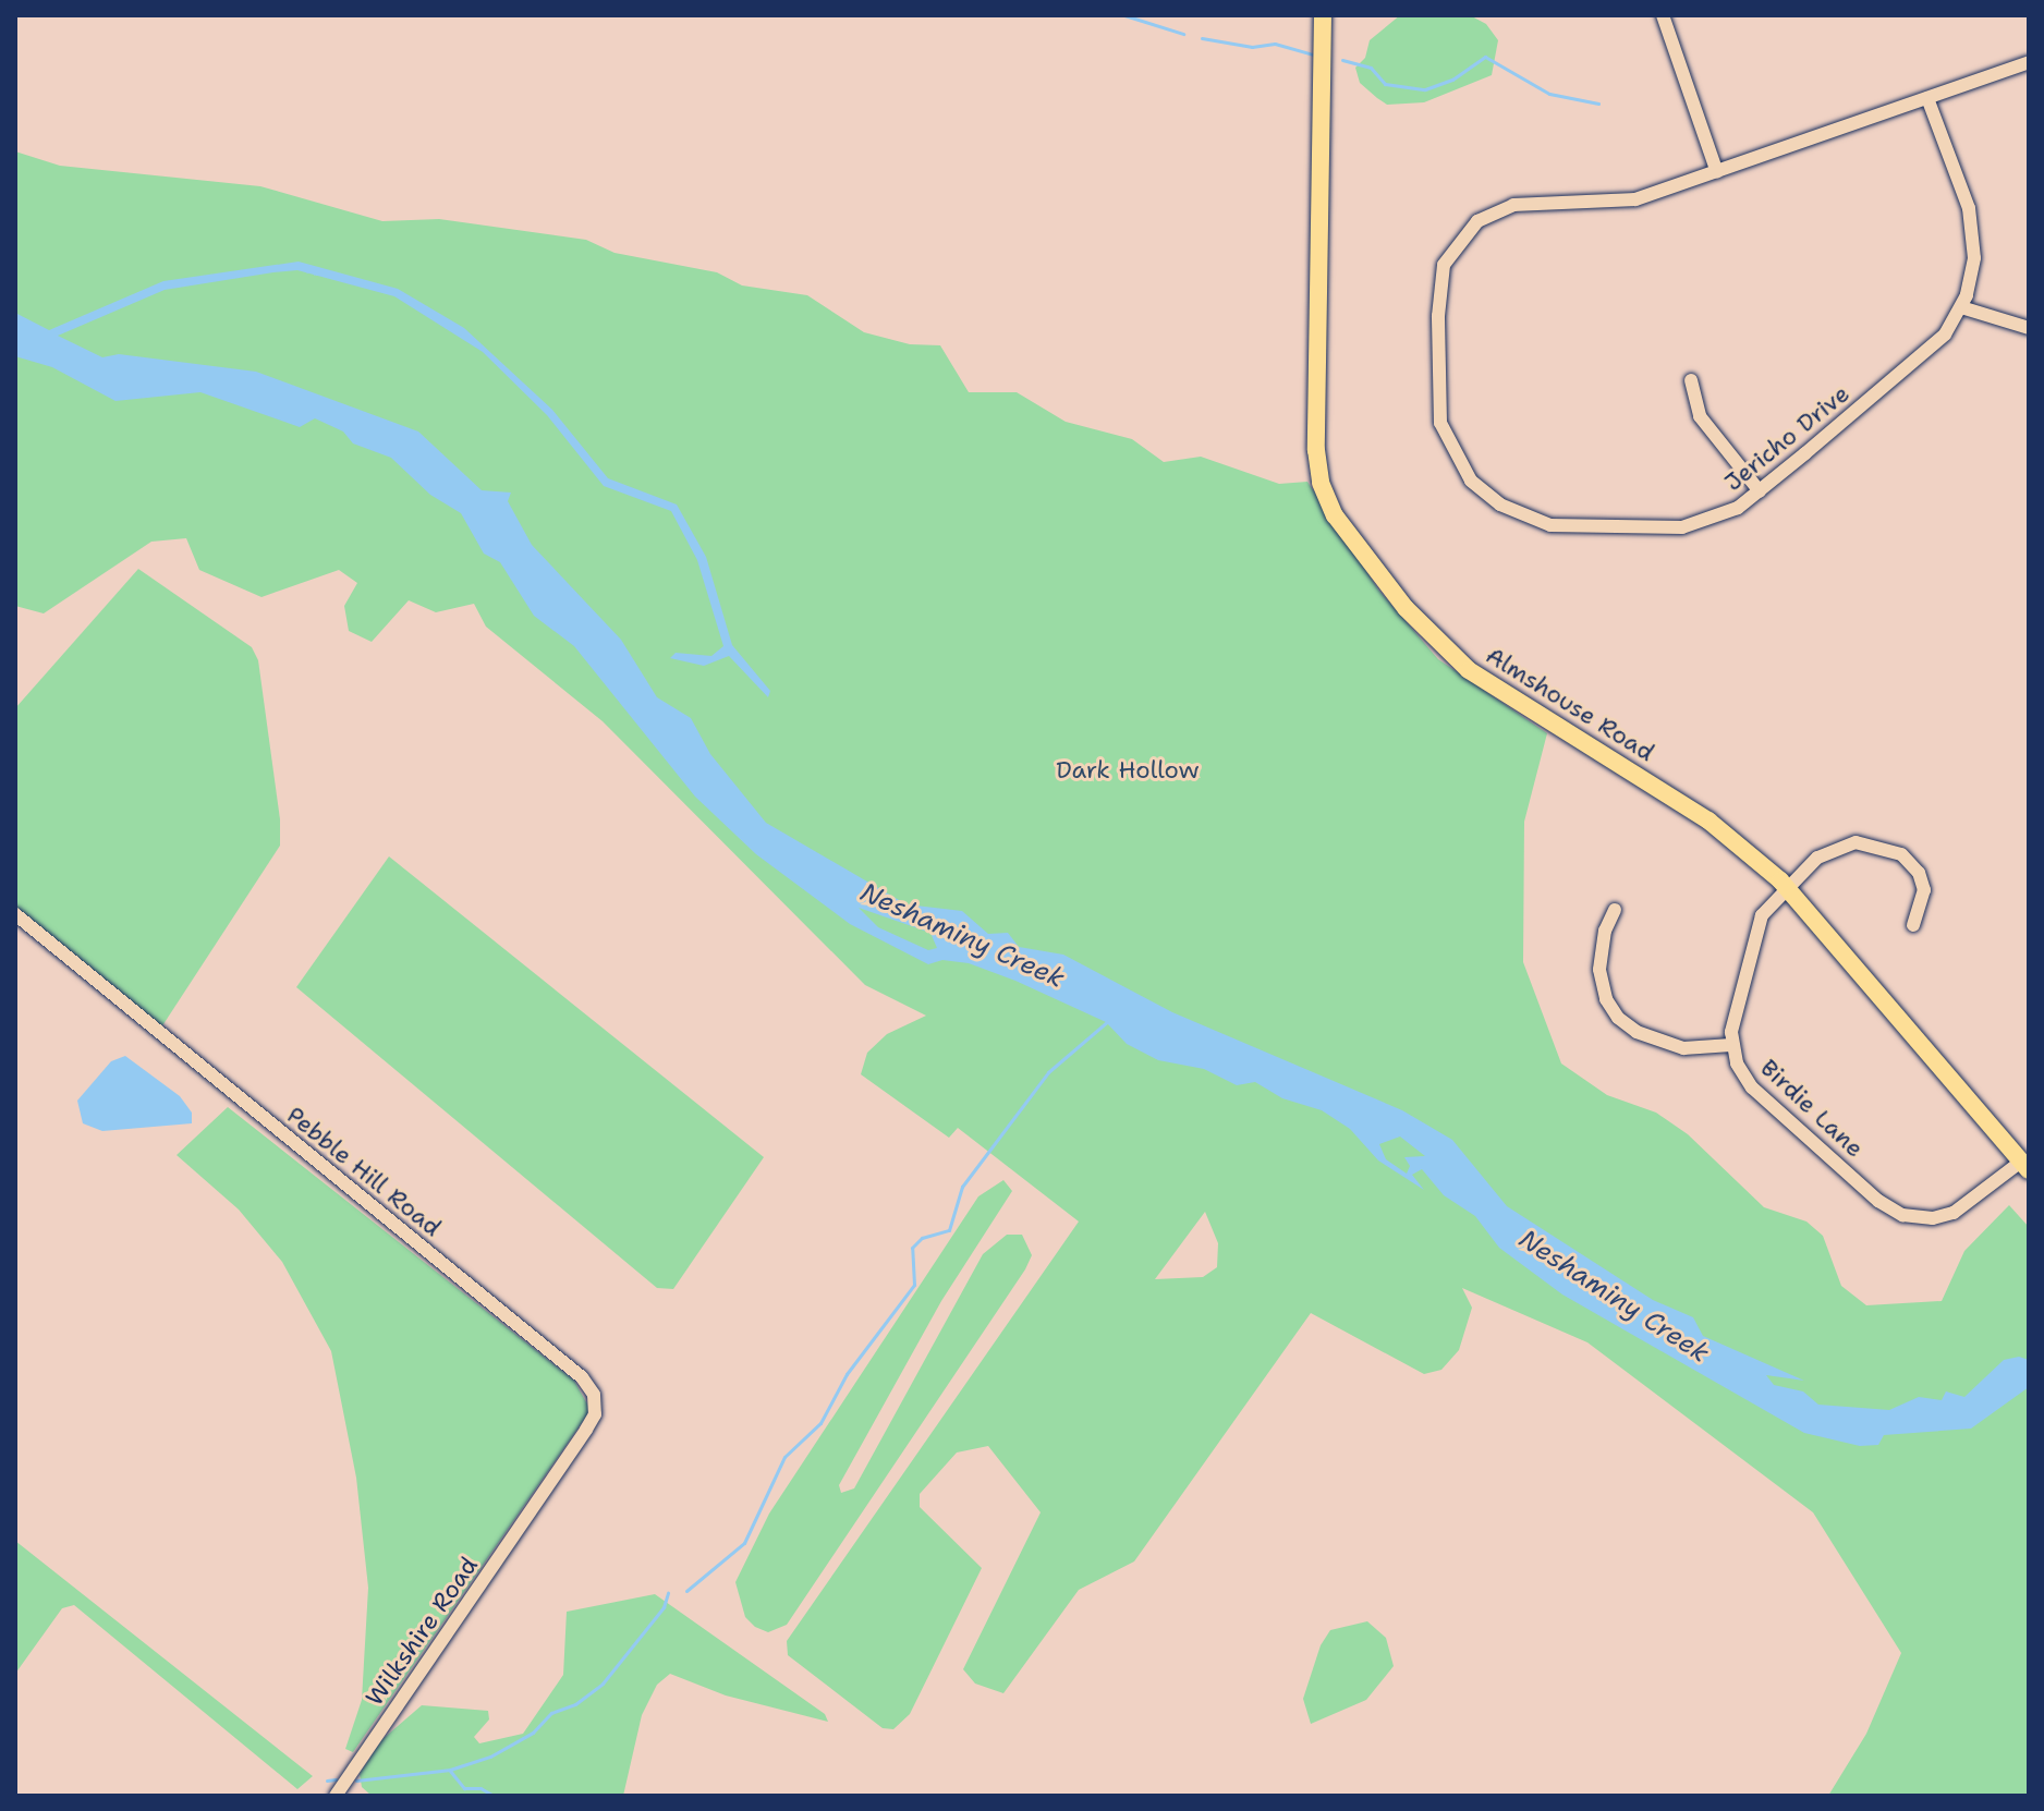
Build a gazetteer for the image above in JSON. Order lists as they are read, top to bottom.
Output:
{
  "streets": {
    "main road": ["Almshouse Road"],
    "street": [
      "Jericho Drive",
      "Birdie Lane",
      "Pebble Hill Road",
      "Wilkshire Road"
    ]
  },
  "crossings": [
    ["Almshouse Road", "Birdie Lane"],
    ["Pebble Hill Road", "Wilkshire Road"]
  ],
  "water": ["Neshaminy Creek"],
  "parks": ["Dark Hollow"]
}
